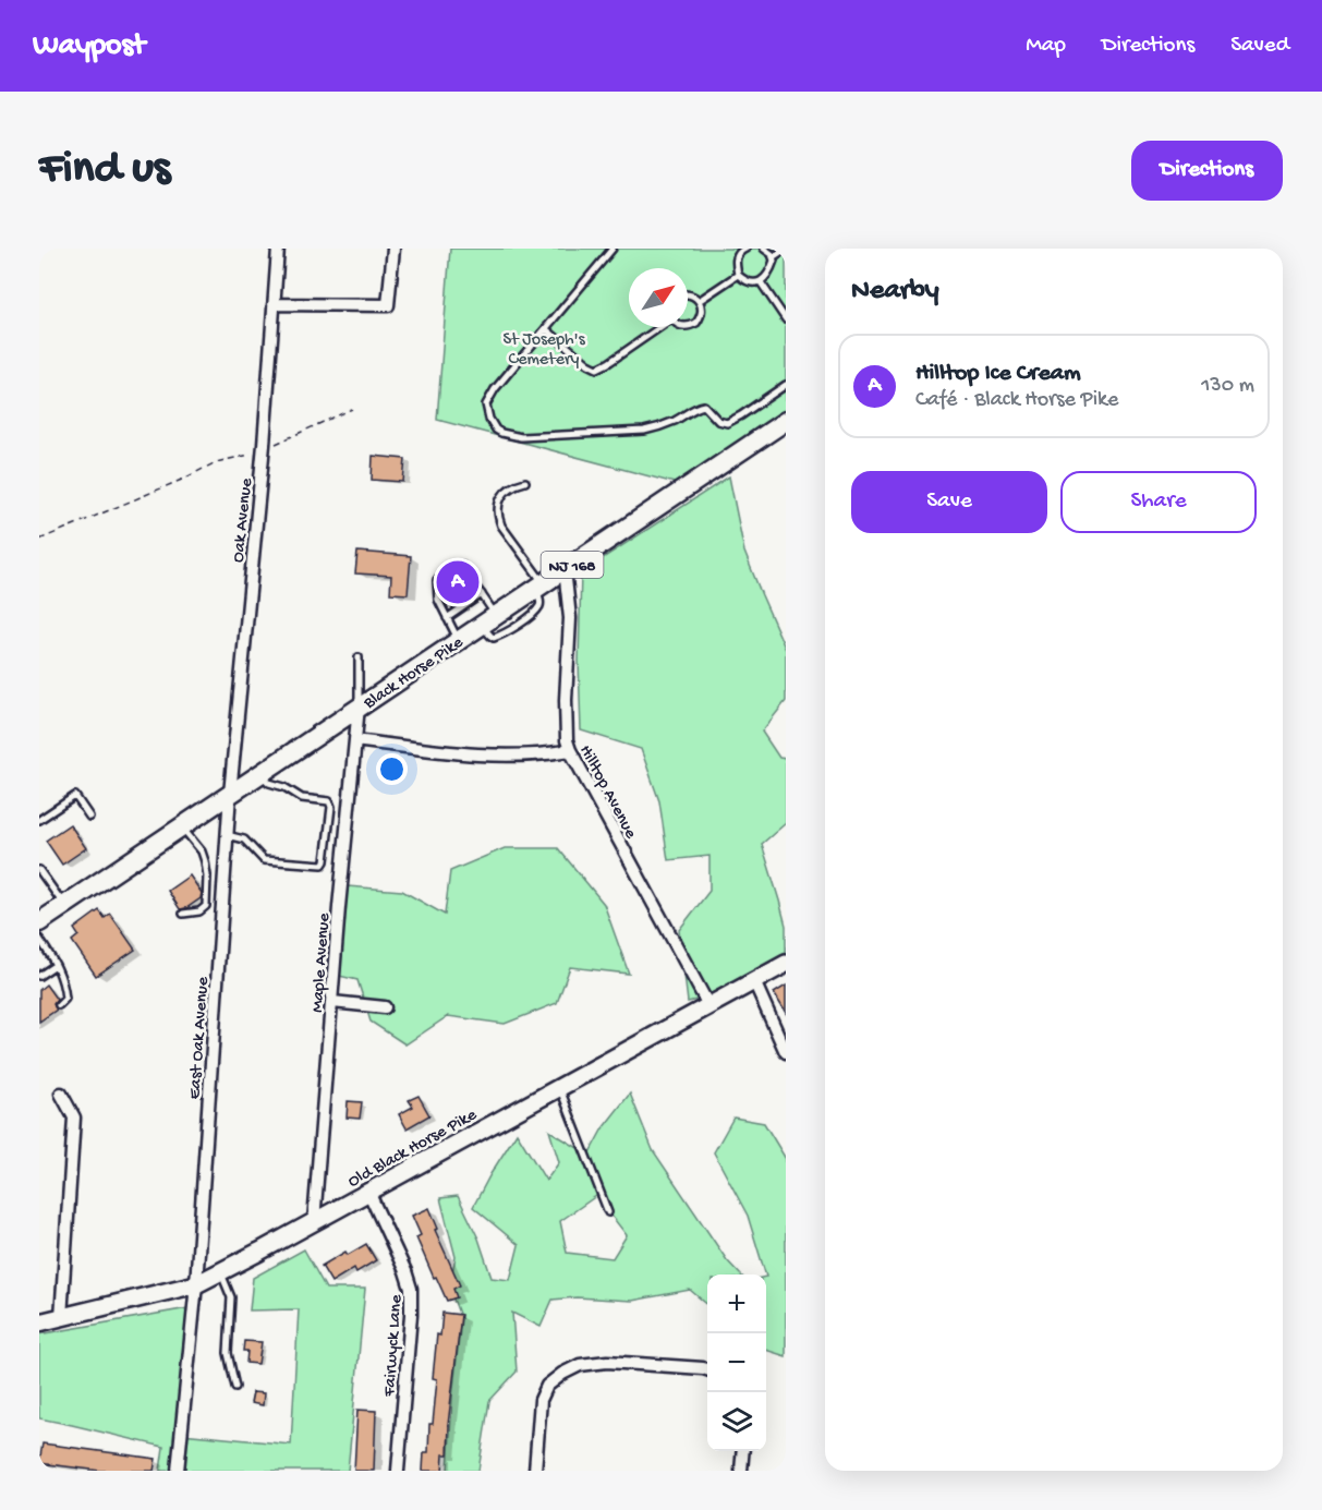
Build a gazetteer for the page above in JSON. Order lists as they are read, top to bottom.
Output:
{
  "streets": {
    "main road": ["NJ 168", "Black Horse Pike"],
    "street": [
      "Oak Avenue",
      "Hilltop Avenue",
      "Maple Avenue",
      "East Oak Avenue",
      "Old Black Horse Pike",
      "Fairwyck Lane"
    ]
  },
  "crossings": [
    ["Oak Avenue", "Black Horse Pike"],
    ["Oak Avenue", "East Oak Avenue"],
    ["Black Horse Pike", "Hilltop Avenue"],
    ["Black Horse Pike", "Maple Avenue"],
    ["Black Horse Pike", "East Oak Avenue"],
    ["Hilltop Avenue", "Old Black Horse Pike"],
    ["Maple Avenue", "Old Black Horse Pike"],
    ["East Oak Avenue", "Old Black Horse Pike"],
    ["Old Black Horse Pike", "Fairwyck Lane"]
  ],
  "parks": ["St Joseph's Cemetery"],
  "north": "top right",
  "page": {
    "header": "Waypost",
    "nav": ["Map", "Directions", "Saved"],
    "buttons": [
      "Directions",
      ["Save", "Share"]
    ],
    "title": "Find us",
    "heading": "Nearby",
    "list": [
      {
        "mark": "A",
        "name": "Hilltop Ice Cream",
        "note": "Café · Black Horse Pike",
        "value": "130 m"
      }
    ],
    "pins": "A",
    "map_buttons": ["+", "−"]
  }
}
